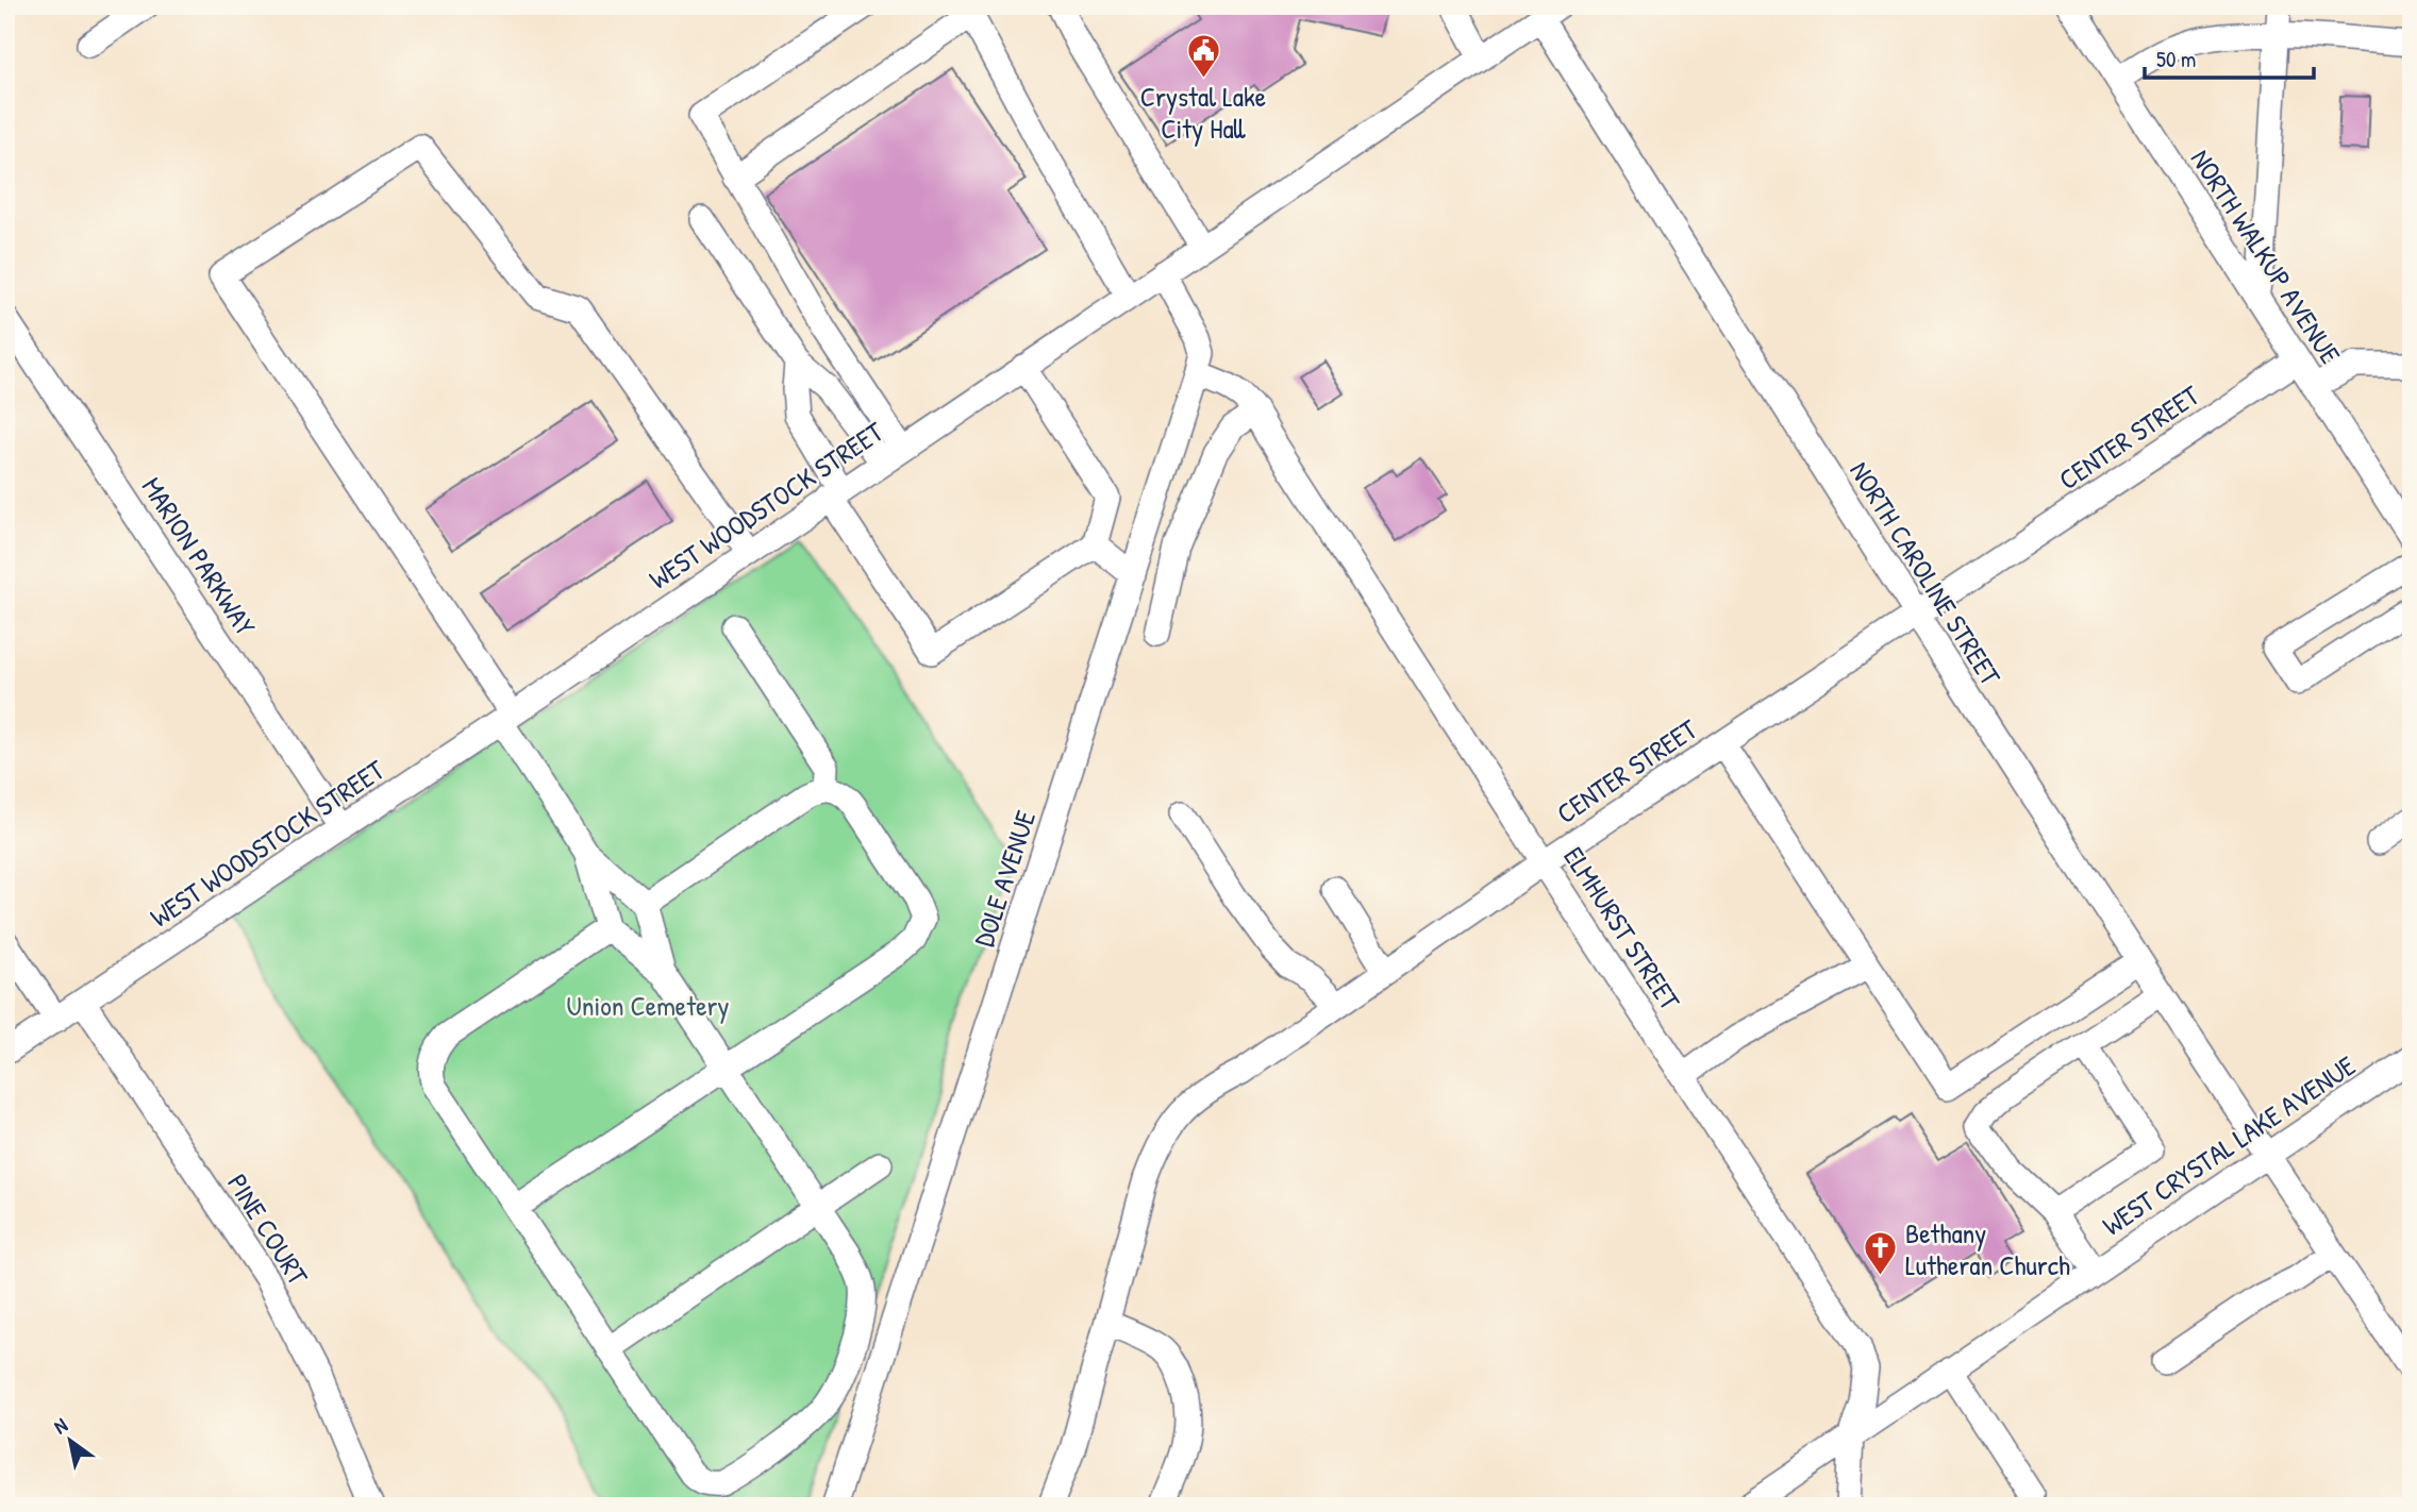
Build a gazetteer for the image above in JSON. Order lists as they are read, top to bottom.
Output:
{
  "streets": {
    "street": [
      "NORTH WALKUP AVENUE",
      "CENTER STREET",
      "WEST WOODSTOCK STREET",
      "MARION PARKWAY",
      "NORTH CAROLINE STREET",
      "DOLE AVENUE",
      "ELMHURST STREET",
      "WEST CRYSTAL LAKE AVENUE",
      "PINE COURT"
    ]
  },
  "crossings": [
    ["NORTH WALKUP AVENUE", "CENTER STREET"],
    ["CENTER STREET", "NORTH CAROLINE STREET"],
    ["CENTER STREET", "ELMHURST STREET"],
    ["WEST WOODSTOCK STREET", "MARION PARKWAY"],
    ["WEST WOODSTOCK STREET", "NORTH CAROLINE STREET"],
    ["WEST WOODSTOCK STREET", "DOLE AVENUE"],
    ["WEST WOODSTOCK STREET", "PINE COURT"],
    ["NORTH CAROLINE STREET", "WEST CRYSTAL LAKE AVENUE"],
    ["DOLE AVENUE", "ELMHURST STREET"],
    ["ELMHURST STREET", "WEST CRYSTAL LAKE AVENUE"]
  ],
  "parks": ["Union Cemetery"],
  "places": {
    "public building": ["Crystal Lake City Hall"],
    "church": ["Bethany Lutheran Church"]
  },
  "scale_bar": "50 m",
  "north": "top left"
}
